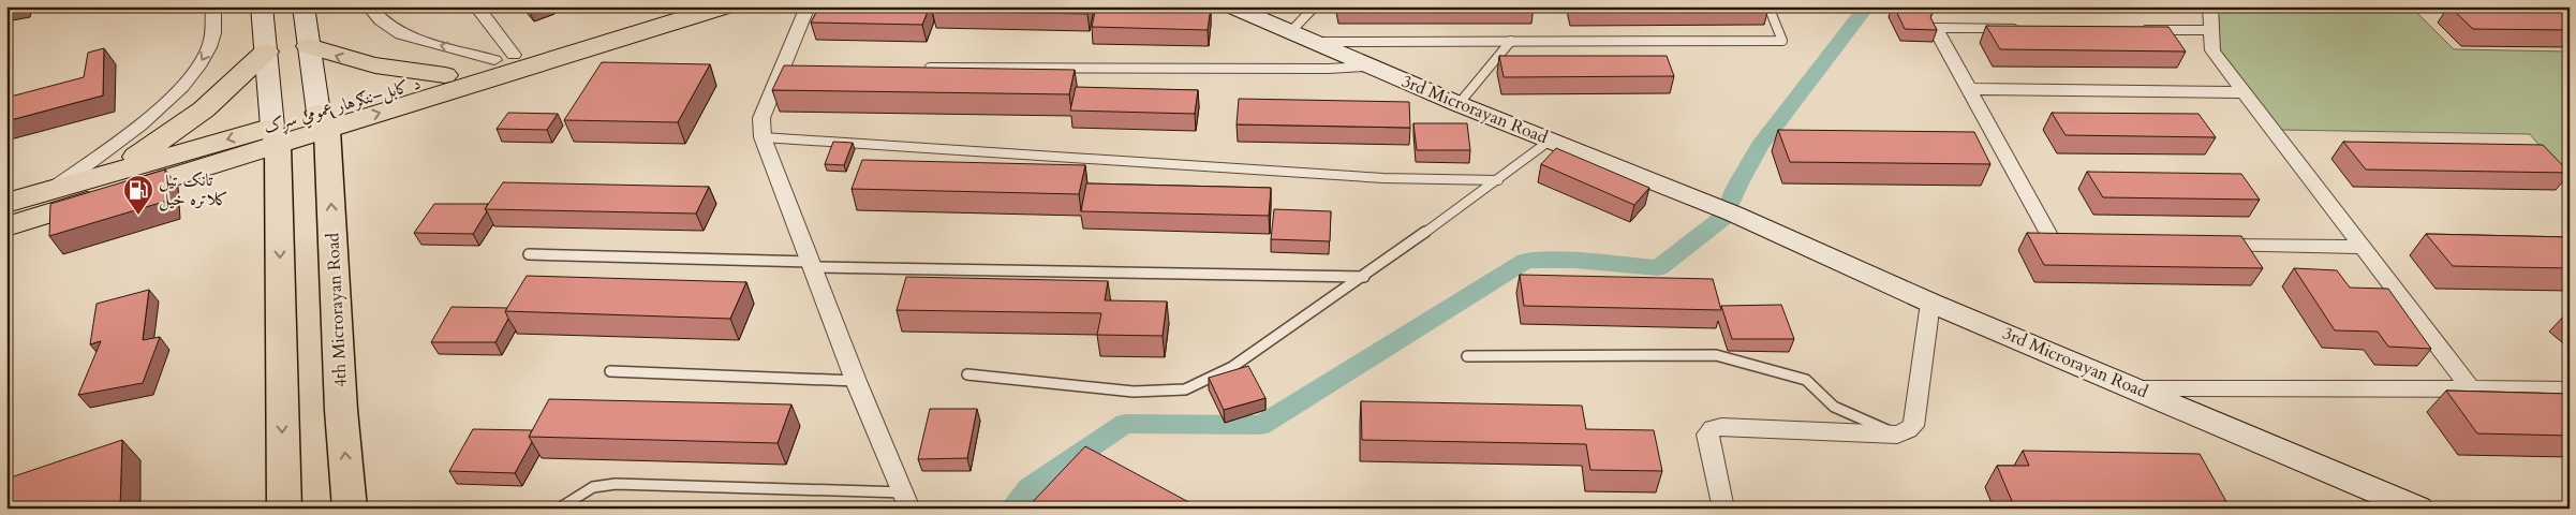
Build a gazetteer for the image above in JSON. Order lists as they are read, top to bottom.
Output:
{
  "streets": {
    "highway": ["د کابل–ننګرهار عمومي سړک"],
    "main road": ["4th Microrayan Road"],
    "street": ["3rd Microrayan Road"]
  },
  "crossings": [
    ["د کابل–ننګرهار عمومي سړک", "4th Microrayan Road"]
  ],
  "places": {
    "fuel station": ["تانک تیل کلاتره خیل"]
  }
}
